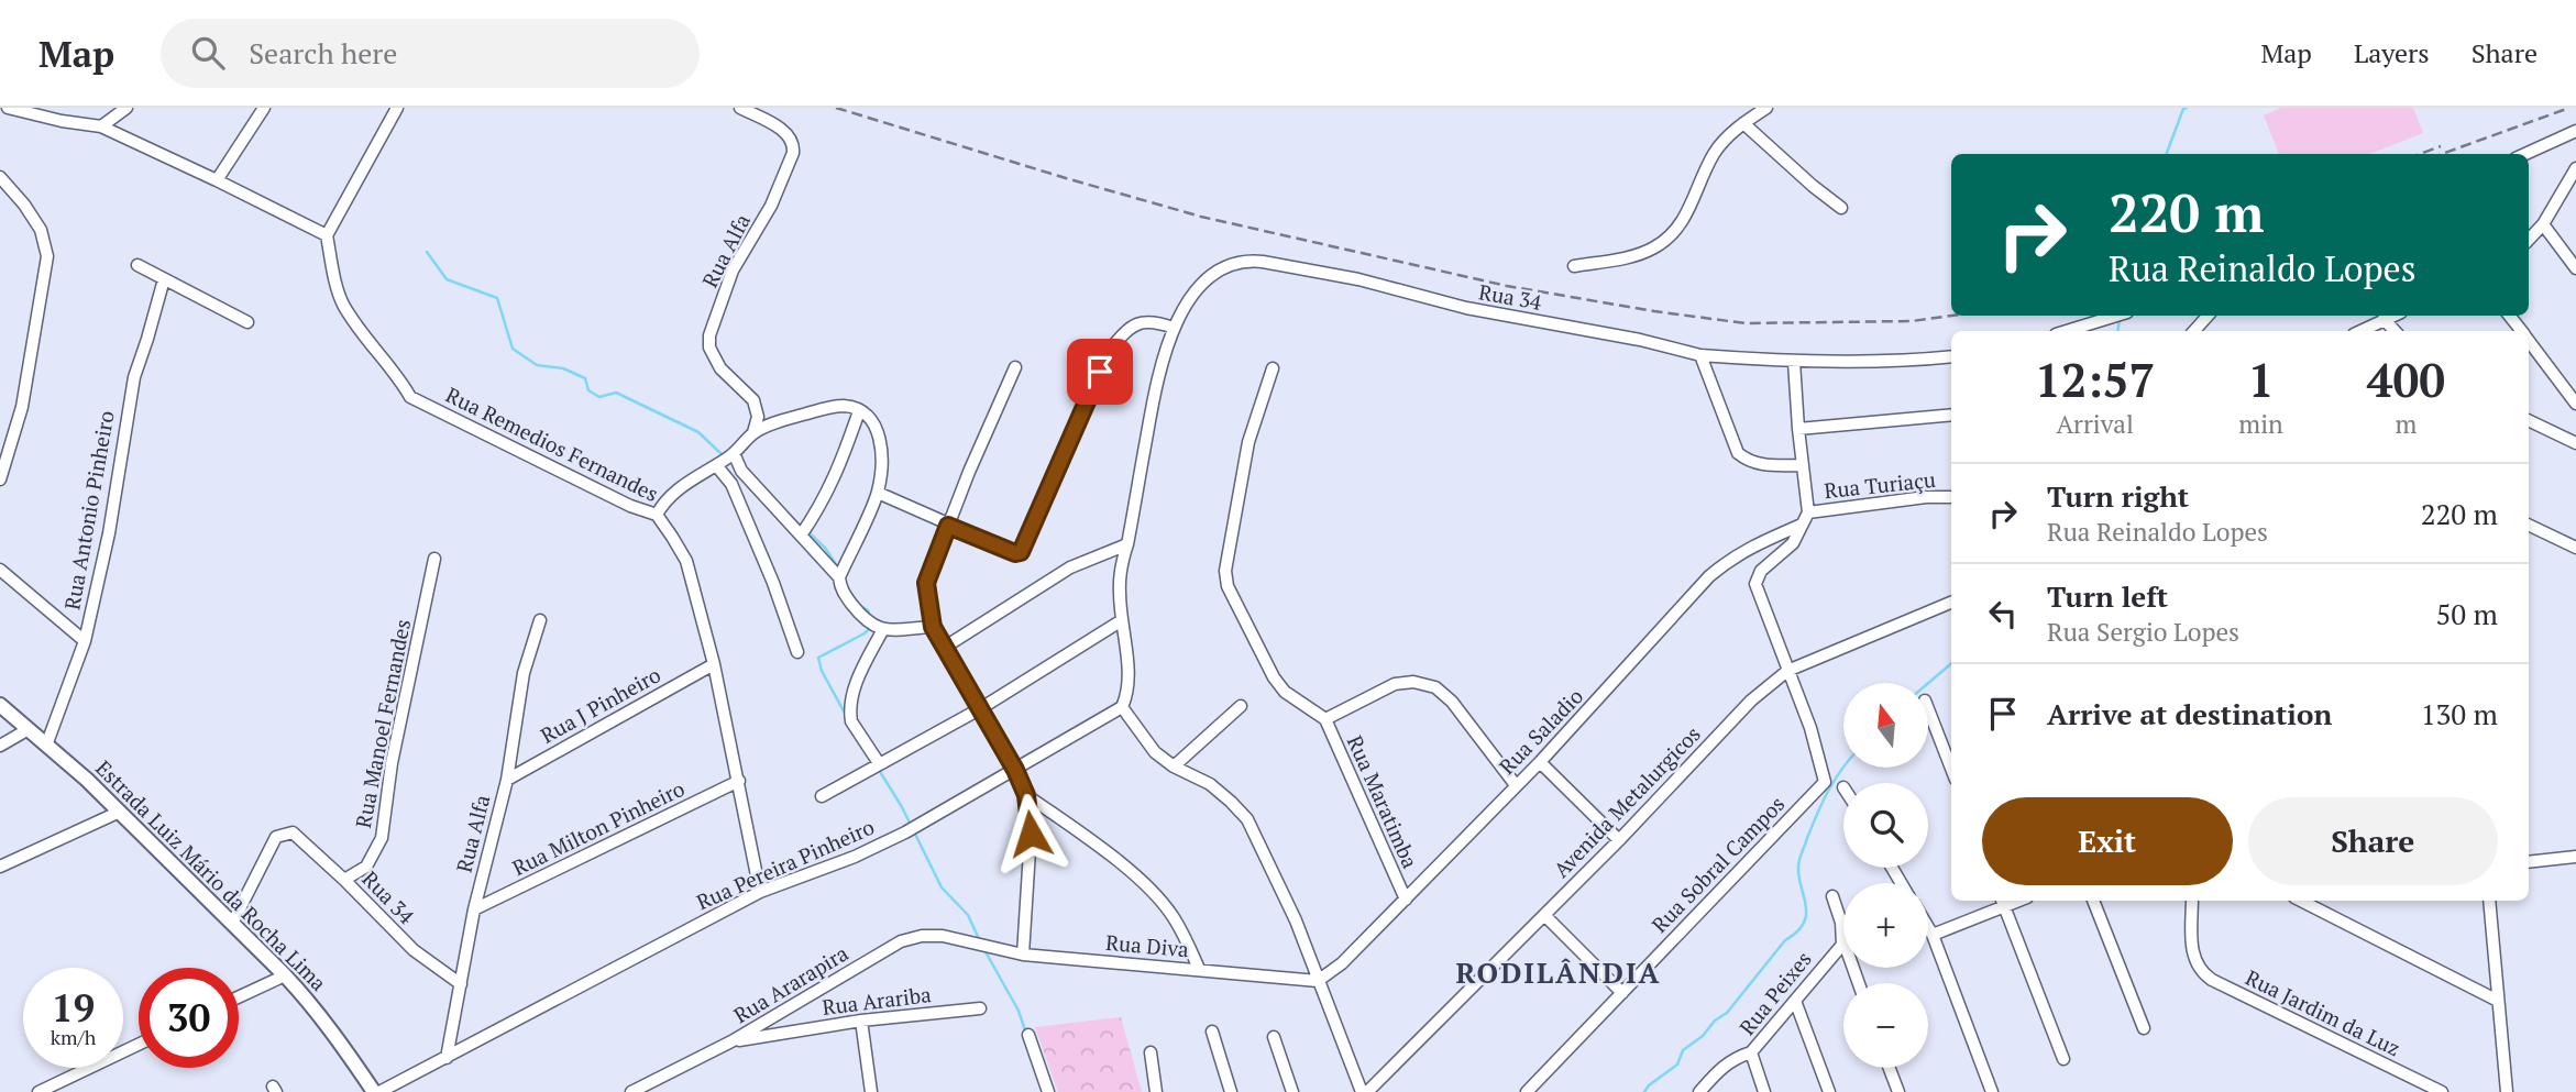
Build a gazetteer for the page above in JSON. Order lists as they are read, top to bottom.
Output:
{
  "streets": {
    "main road": ["Estrada Luiz Mário da Rocha Lima"],
    "street": [
      "Rua Alfa",
      "Rua 34",
      "Rua Remedios Fernandes",
      "Rua Turiaçu",
      "Rua Antonio Pinheiro",
      "Rua J Pinheiro",
      "Rua Manoel Fernandes",
      "Rua Saladio",
      "Rua Maratimba",
      "Avenida Metalurgicos",
      "Rua Milton Pinheiro",
      "Rua Pereira Pinheiro",
      "Rua Sobral Campos",
      "Rua Diva",
      "Rua Ararapira",
      "Rua Peixes",
      "Rua Arariba",
      "Rua Jardim da Luz"
    ]
  },
  "crossings": [
    ["Rua Alfa", "Rua 34"],
    ["Rua Alfa", "Rua J Pinheiro"],
    ["Rua Alfa", "Rua Milton Pinheiro"],
    ["Rua Alfa", "Rua Pereira Pinheiro"],
    ["Rua 34", "Rua Manoel Fernandes"],
    ["Rua 34", "Rua Pereira Pinheiro"],
    ["Rua 34", "Estrada Luiz Mário da Rocha Lima"],
    ["Rua Remedios Fernandes", "Rua J Pinheiro"],
    ["Rua Remedios Fernandes", "Rua Milton Pinheiro"],
    ["Rua Remedios Fernandes", "Rua Pereira Pinheiro"],
    ["Rua Antonio Pinheiro", "Estrada Luiz Mário da Rocha Lima"],
    ["Rua Saladio", "Rua Maratimba"],
    ["Rua Saladio", "Rua Diva"],
    ["Avenida Metalurgicos", "Rua Sobral Campos"],
    ["Rua Pereira Pinheiro", "Estrada Luiz Mário da Rocha Lima"],
    ["Rua Diva", "Rua Ararapira"],
    ["Rua Ararapira", "Rua Arariba"]
  ],
  "districts": ["RODILÂNDIA"],
  "north": "top",
  "page": {
    "header": "Map",
    "search": "Search here",
    "nav": ["Map", "Layers", "Share"],
    "turn": ["220 m", "Rua Reinaldo Lopes"],
    "eta": [
      "12:57",
      "Arrival",
      "1",
      "min",
      "400",
      "m"
    ],
    "list": [
      {
        "name": "Turn right",
        "note": "Rua Reinaldo Lopes",
        "value": "220 m"
      },
      {
        "name": "Turn left",
        "note": "Rua Sergio Lopes",
        "value": "50 m"
      },
      {
        "name": "Arrive at destination",
        "value": "130 m"
      }
    ],
    "map_buttons": ["+", "−"],
    "buttons": ["Exit", "Share"],
    "speed": "19 km/h",
    "limit": "30"
  }
}
